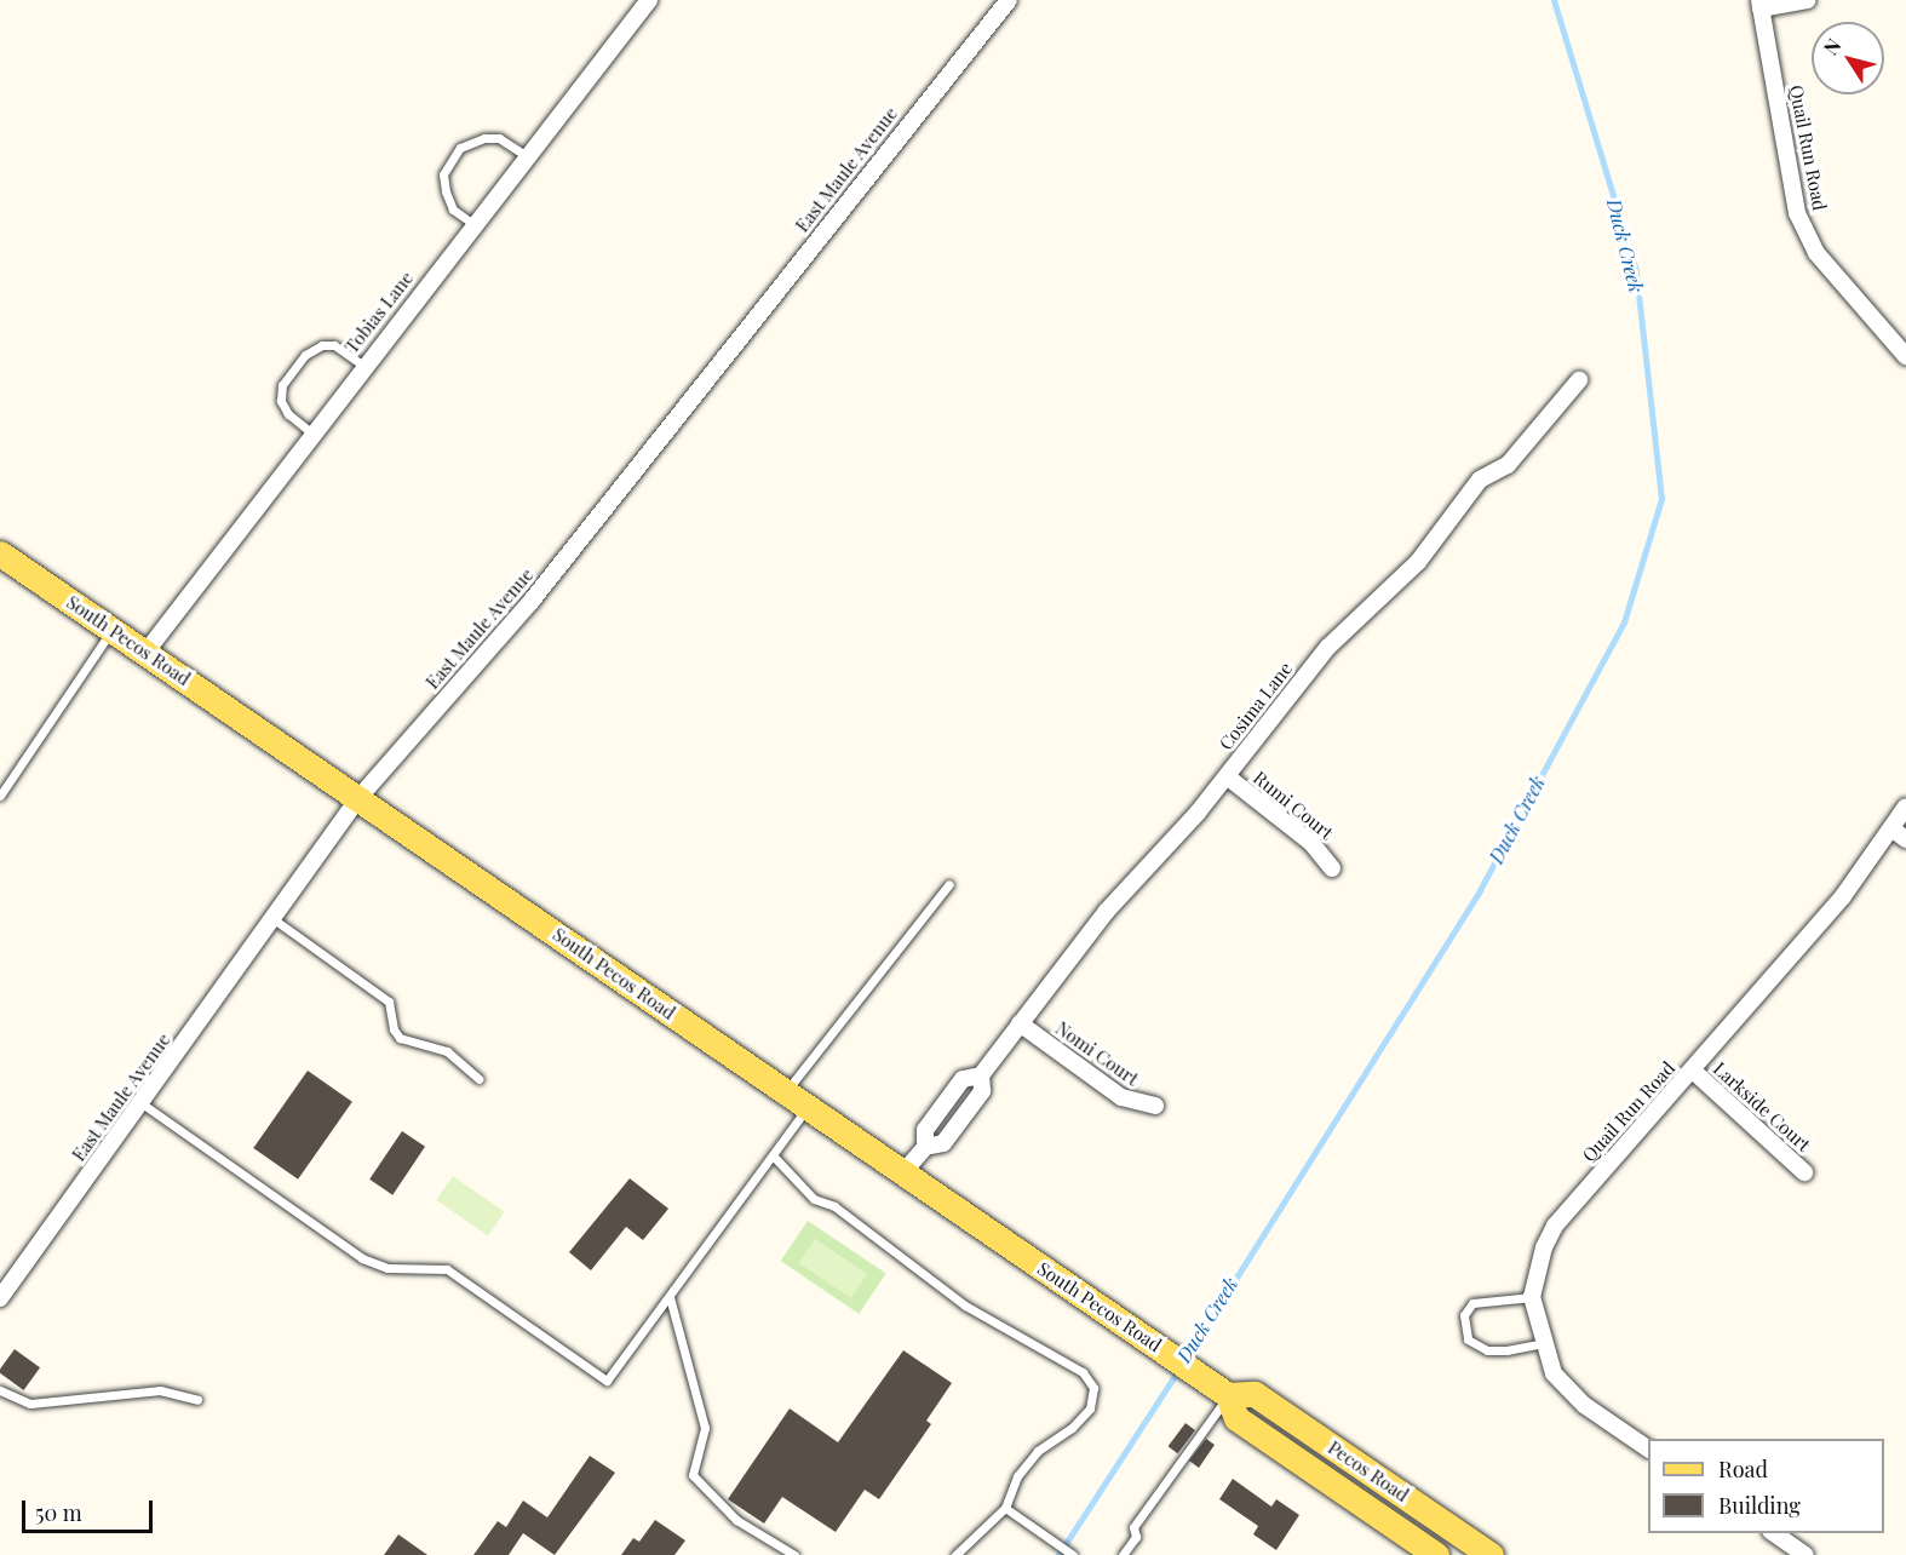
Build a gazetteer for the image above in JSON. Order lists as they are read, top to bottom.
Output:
{
  "streets": {
    "main road": ["South Pecos Road", "Pecos Road"],
    "street": [
      "Quail Run Road",
      "East Maule Avenue",
      "Tobias Lane",
      "Cosima Lane",
      "Rumi Court",
      "Nomi Court",
      "Larkside Court"
    ]
  },
  "crossings": [
    ["Quail Run Road", "Larkside Court"],
    ["East Maule Avenue", "South Pecos Road"],
    ["Tobias Lane", "South Pecos Road"],
    ["South Pecos Road", "Cosima Lane"],
    ["South Pecos Road", "Pecos Road"],
    ["Cosima Lane", "Rumi Court"],
    ["Cosima Lane", "Nomi Court"]
  ],
  "water": ["Duck Creek"],
  "legend": ["Road", "Building"],
  "scale_bar": "50 m",
  "north": "top left"
}
